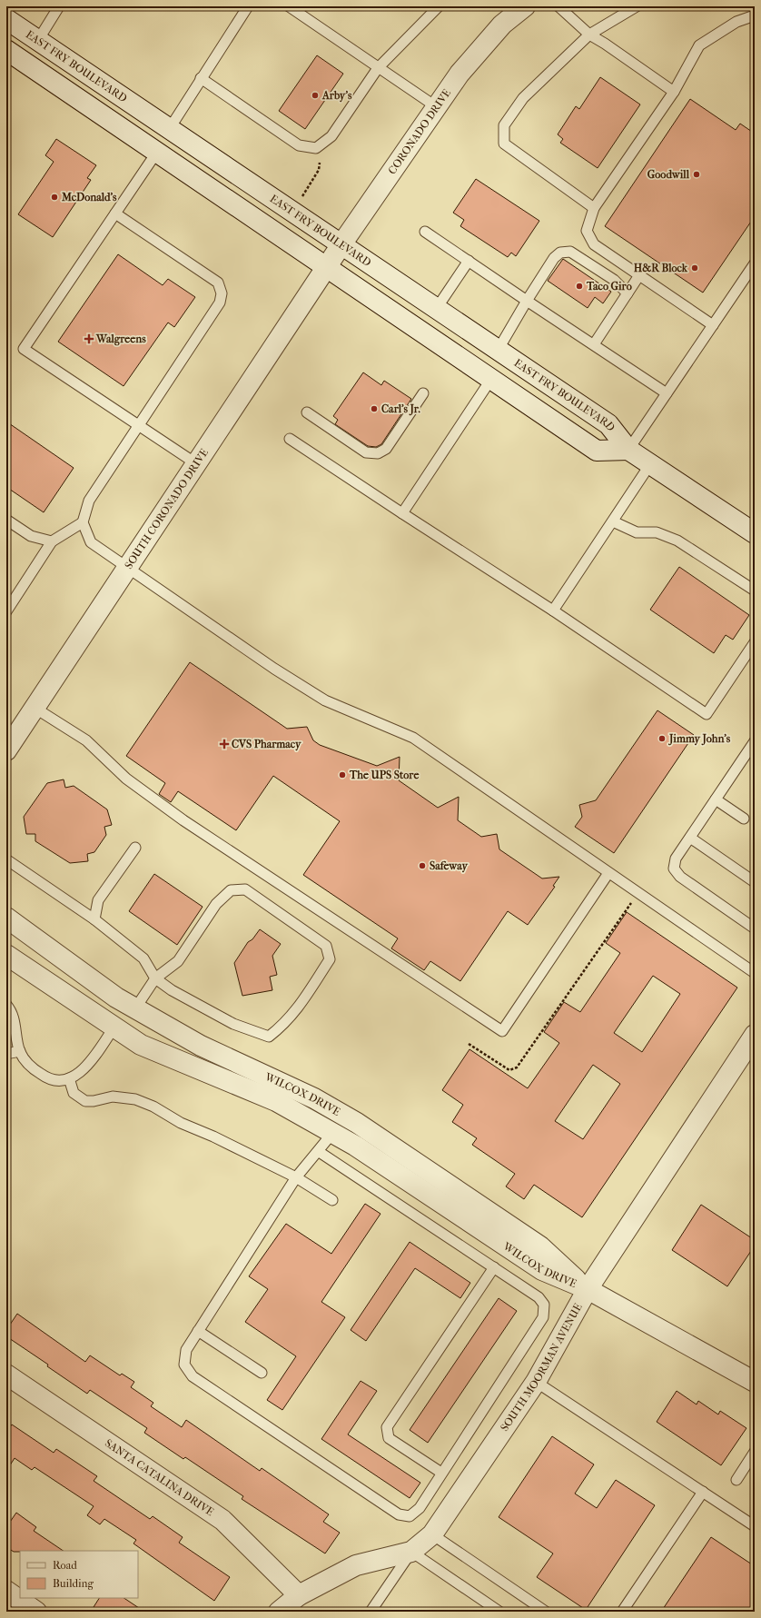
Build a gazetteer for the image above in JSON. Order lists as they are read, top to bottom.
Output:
{
  "streets": {
    "street": [
      "EAST FRY BOULEVARD",
      "CORONADO DRIVE",
      "SOUTH CORONADO DRIVE",
      "WILCOX DRIVE",
      "SOUTH MOORMAN AVENUE",
      "SANTA CATALINA DRIVE"
    ]
  },
  "crossings": [
    ["EAST FRY BOULEVARD", "CORONADO DRIVE"],
    ["EAST FRY BOULEVARD", "SOUTH CORONADO DRIVE"],
    ["CORONADO DRIVE", "SOUTH CORONADO DRIVE"],
    ["WILCOX DRIVE", "SOUTH MOORMAN AVENUE"],
    ["SOUTH MOORMAN AVENUE", "SANTA CATALINA DRIVE"]
  ],
  "places": {
    "other": [
      "Arby's",
      "Goodwill",
      "McDonald's",
      "H&R Block",
      "Taco Giro",
      "Carl's Jr.",
      "Jimmy John's",
      "The UPS Store",
      "Safeway"
    ],
    "health": ["Walgreens", "CVS Pharmacy"]
  },
  "legend": ["Road", "Building"]
}
